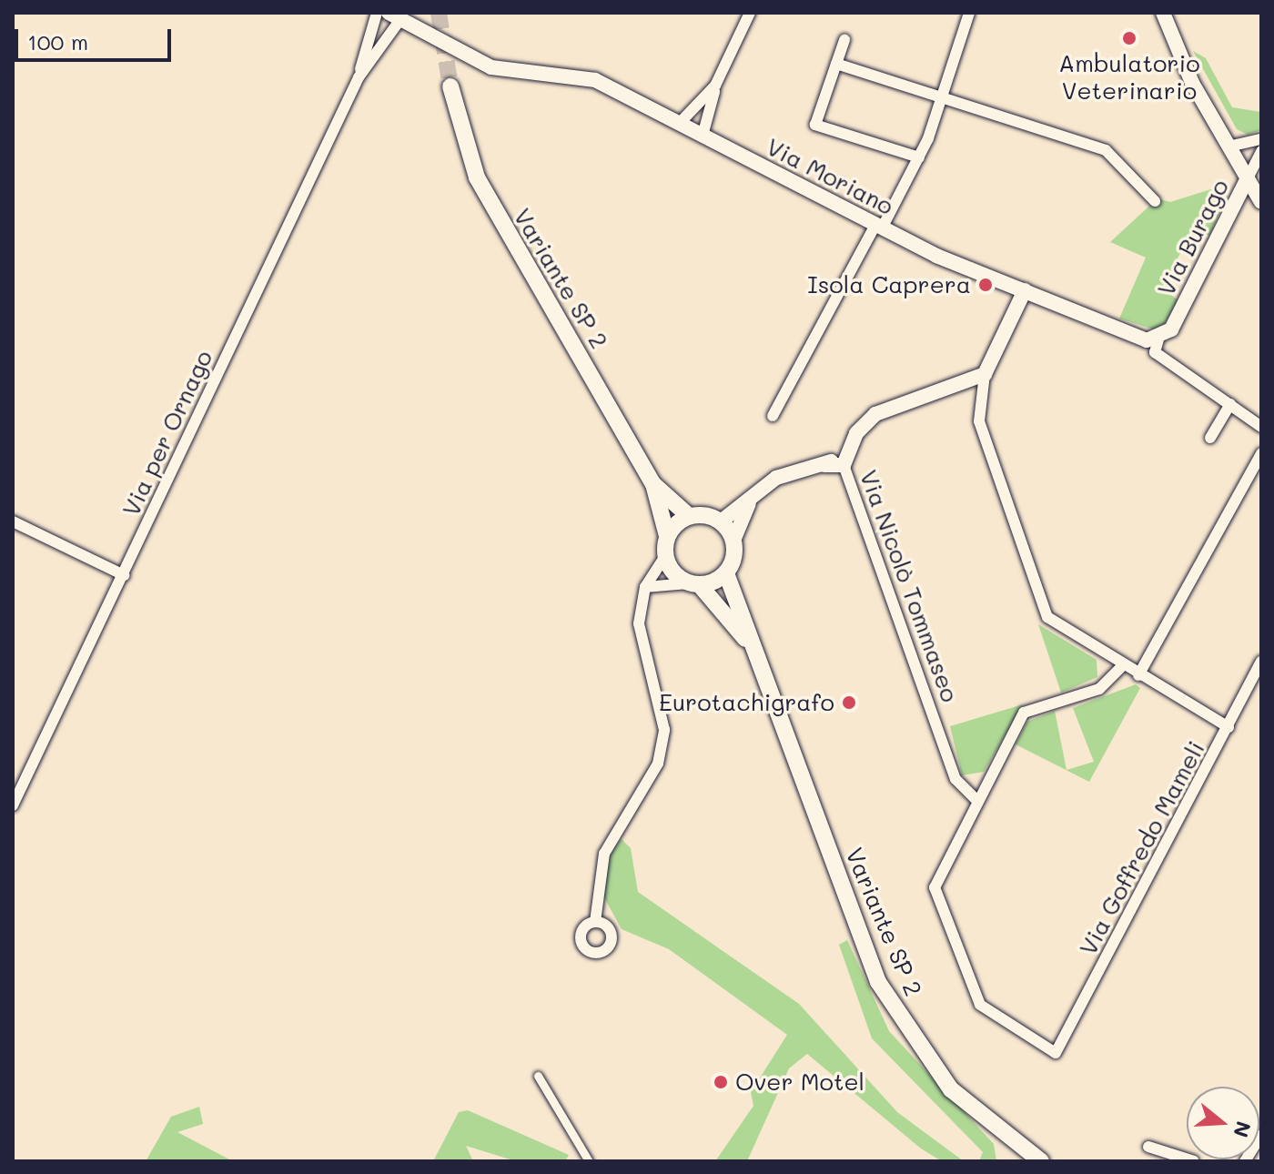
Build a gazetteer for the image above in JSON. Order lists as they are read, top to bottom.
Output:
{
  "streets": {
    "main road": ["Variante SP 2"],
    "street": [
      "Via Moriano",
      "Via Burago",
      "Via per Ornago",
      "Via Nicolò Tommaseo",
      "Via Goffredo Mameli"
    ]
  },
  "crossings": [
    ["Via Moriano", "Via Burago"],
    ["Via Moriano", "Via per Ornago"],
    ["Via Nicolò Tommaseo", "Via Goffredo Mameli"]
  ],
  "places": [
    "Ambulatorio Veterinario",
    "Isola Caprera",
    "Eurotachigrafo",
    "Over Motel"
  ],
  "scale_bar": "100 m",
  "north": "right"
}
